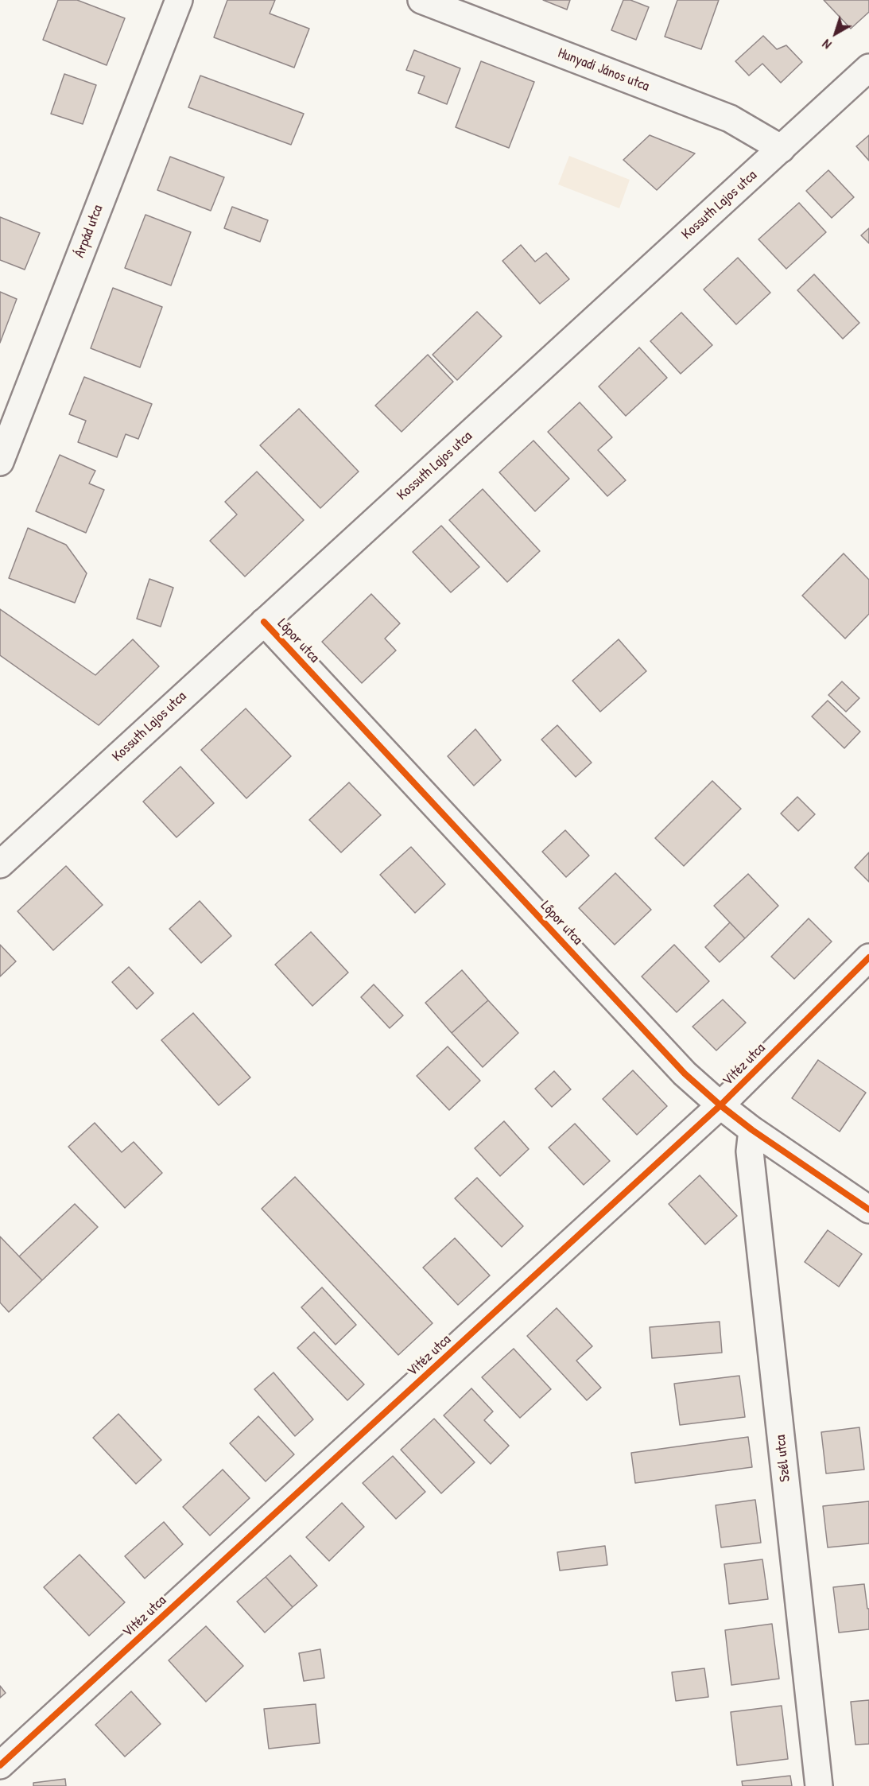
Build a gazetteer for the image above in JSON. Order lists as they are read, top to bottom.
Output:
{
  "streets": {
    "street": [
      "Hunyadi János utca",
      "Kossuth Lajos utca",
      "Árpád utca",
      "Lőpor utca",
      "Vitéz utca",
      "Szél utca"
    ]
  },
  "crossings": [
    ["Hunyadi János utca", "Kossuth Lajos utca"],
    ["Kossuth Lajos utca", "Lőpor utca"],
    ["Lőpor utca", "Vitéz utca"],
    ["Lőpor utca", "Szél utca"]
  ],
  "north": "bottom left"
}
